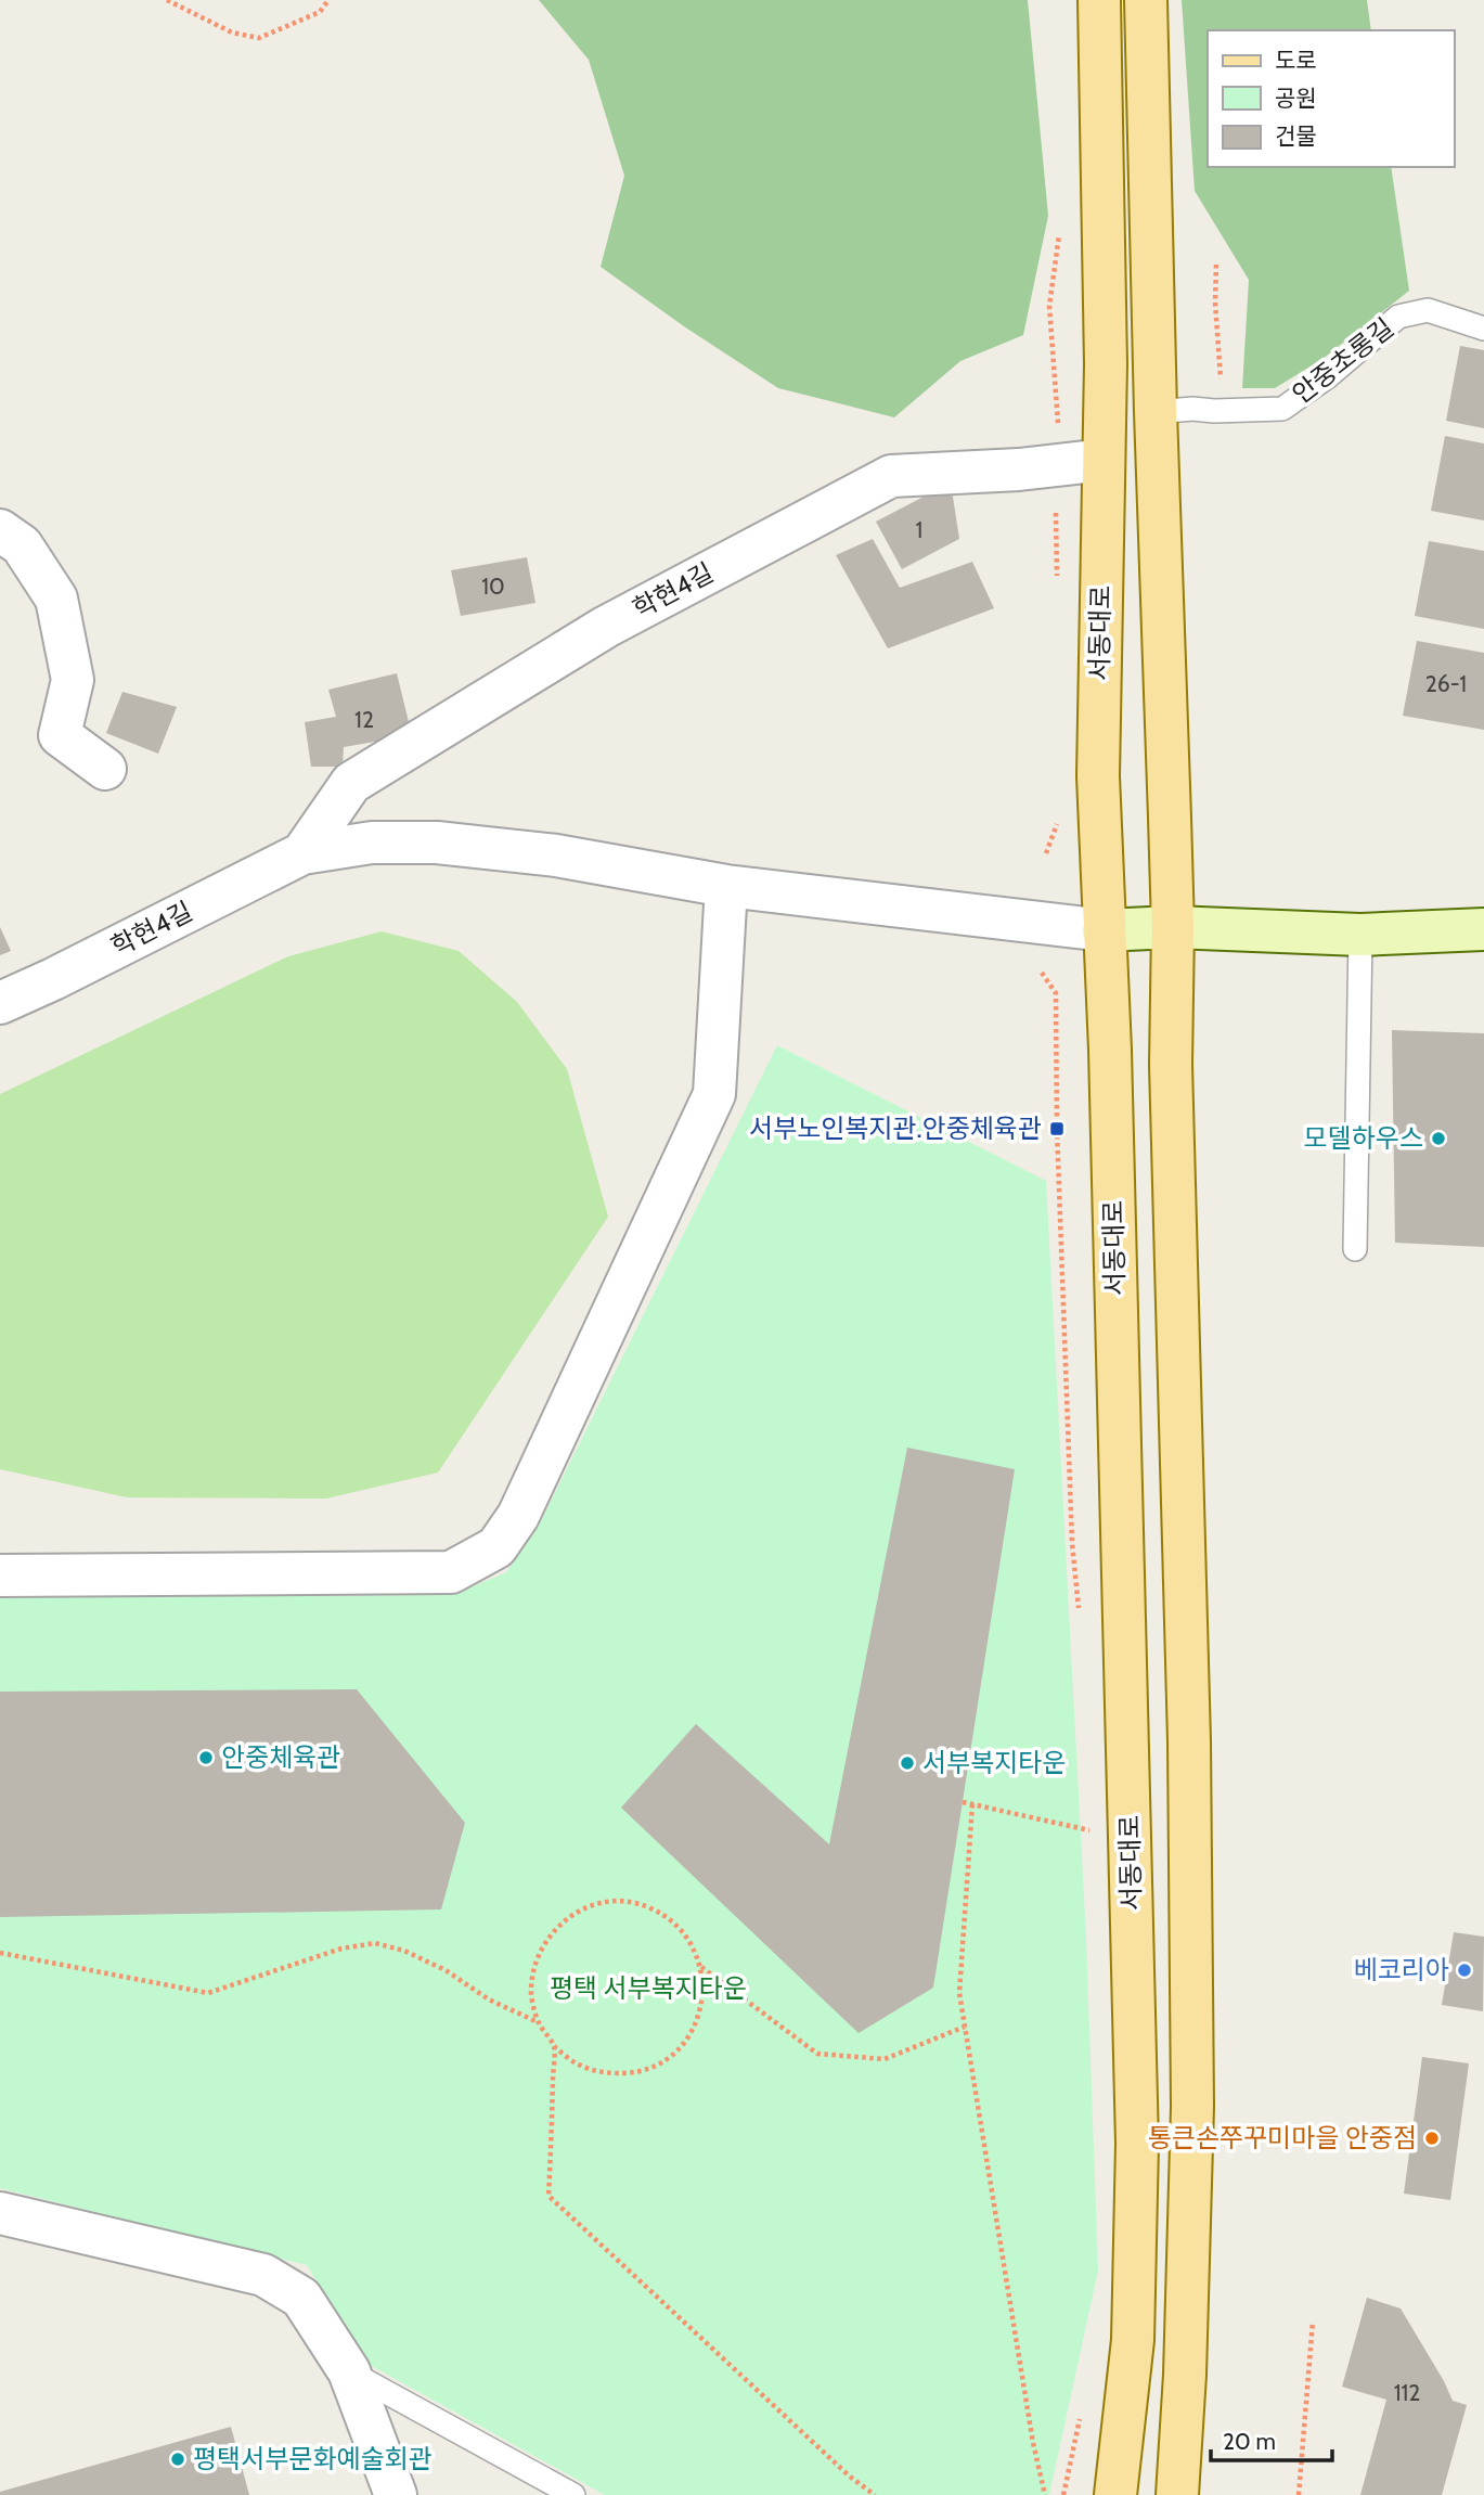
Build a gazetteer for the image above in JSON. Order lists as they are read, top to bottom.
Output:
{
  "streets": {
    "main road": ["서동대로"],
    "street": ["학현4길"],
    "lane": ["안중초롱길"]
  },
  "crossings": [
    ["학현4길", "서동대로"]
  ],
  "parks": ["평택 서부복지타운"],
  "places": {
    "transit": ["서부노인복지관.안중체육관"],
    "other": [
      "모델하우스",
      "안중체육관",
      "서부복지타운",
      "베코리아",
      "통큰손쭈꾸미마을 안중점",
      "평택서부문화예술회관"
    ]
  },
  "house_numbers": [
    "1",
    "10",
    "26-1",
    "12",
    "112"
  ],
  "legend": ["도로", "공원", "건물"],
  "scale_bar": "20 m"
}
